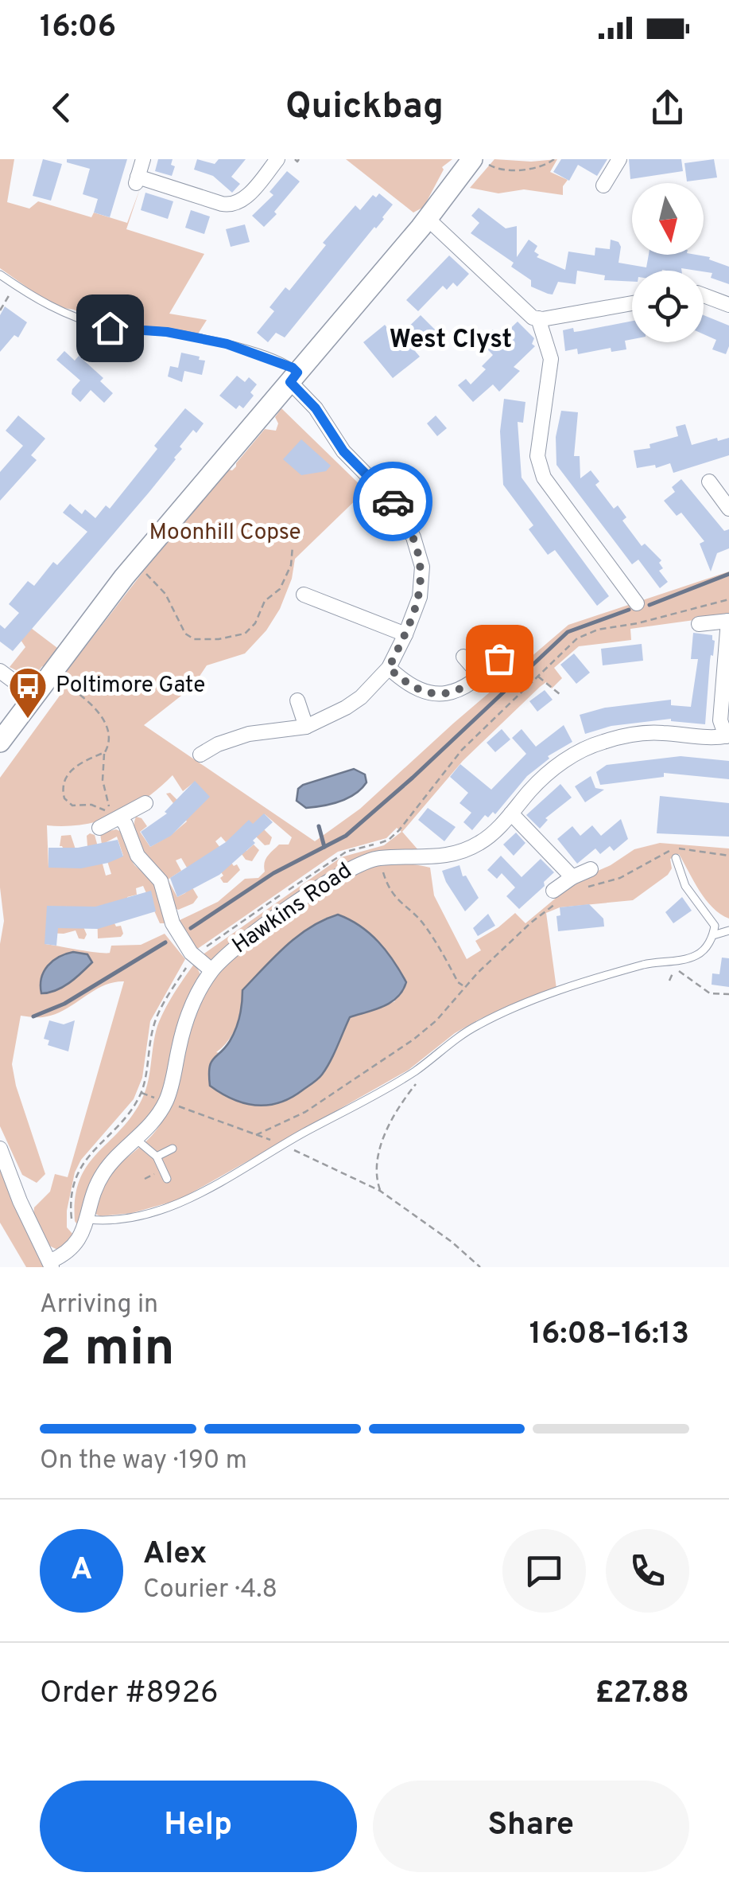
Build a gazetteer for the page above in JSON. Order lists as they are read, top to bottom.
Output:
{
  "streets": {
    "street": ["Hawkins Road"]
  },
  "districts": ["West Clyst"],
  "parks": ["Moonhill Copse"],
  "places": {
    "bus stop": ["Poltimore Gate"]
  },
  "north": "bottom",
  "page": {
    "status": "16:06",
    "header": "Quickbag",
    "heading": ["2 min", "Arriving in", "16:08–16:13"],
    "panel": [
      "Alex",
      "Courier · 4.8",
      "Order #8926",
      "£27.88"
    ],
    "bar": "On the way · 190 m",
    "round": "A",
    "buttons": ["Help", "Share"]
  }
}
